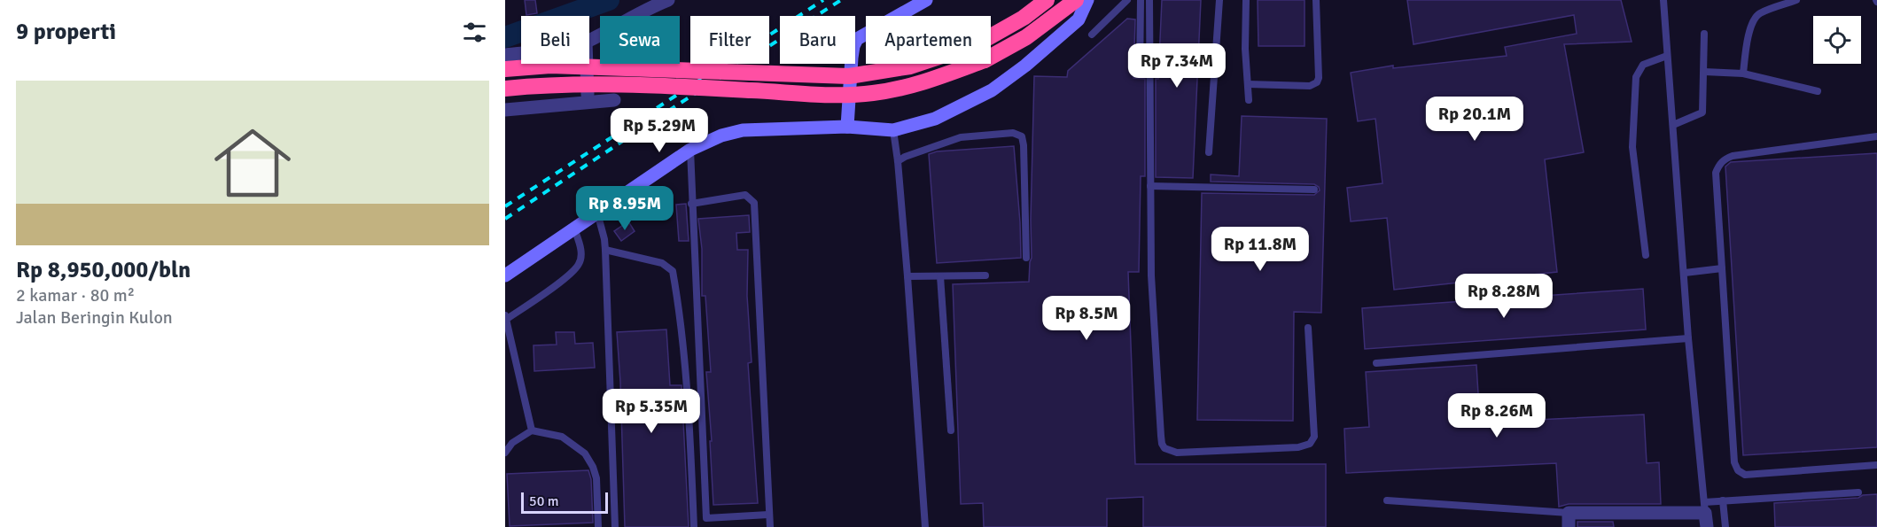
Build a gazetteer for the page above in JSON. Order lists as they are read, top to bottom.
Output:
{
  "scale_bar": "50 m",
  "page": {
    "heading": "9 properti",
    "chip": [
      "Beli",
      "Sewa",
      "Filter",
      "Baru",
      "Apartemen"
    ],
    "price": [
      "Rp 7.34M",
      "Rp 20.1M",
      "Rp 5.29M",
      "Rp 8.95M",
      "Rp 11.8M",
      "Rp 8.28M",
      "Rp 8.5M",
      "Rp 5.35M",
      "Rp 8.26M"
    ],
    "list": [
      {
        "name": "Rp 8,950,000/bln",
        "note": "2 kamar · 80 m² · Jalan Beringin Kulon"
      }
    ],
    "scale": "50 m"
  }
}
